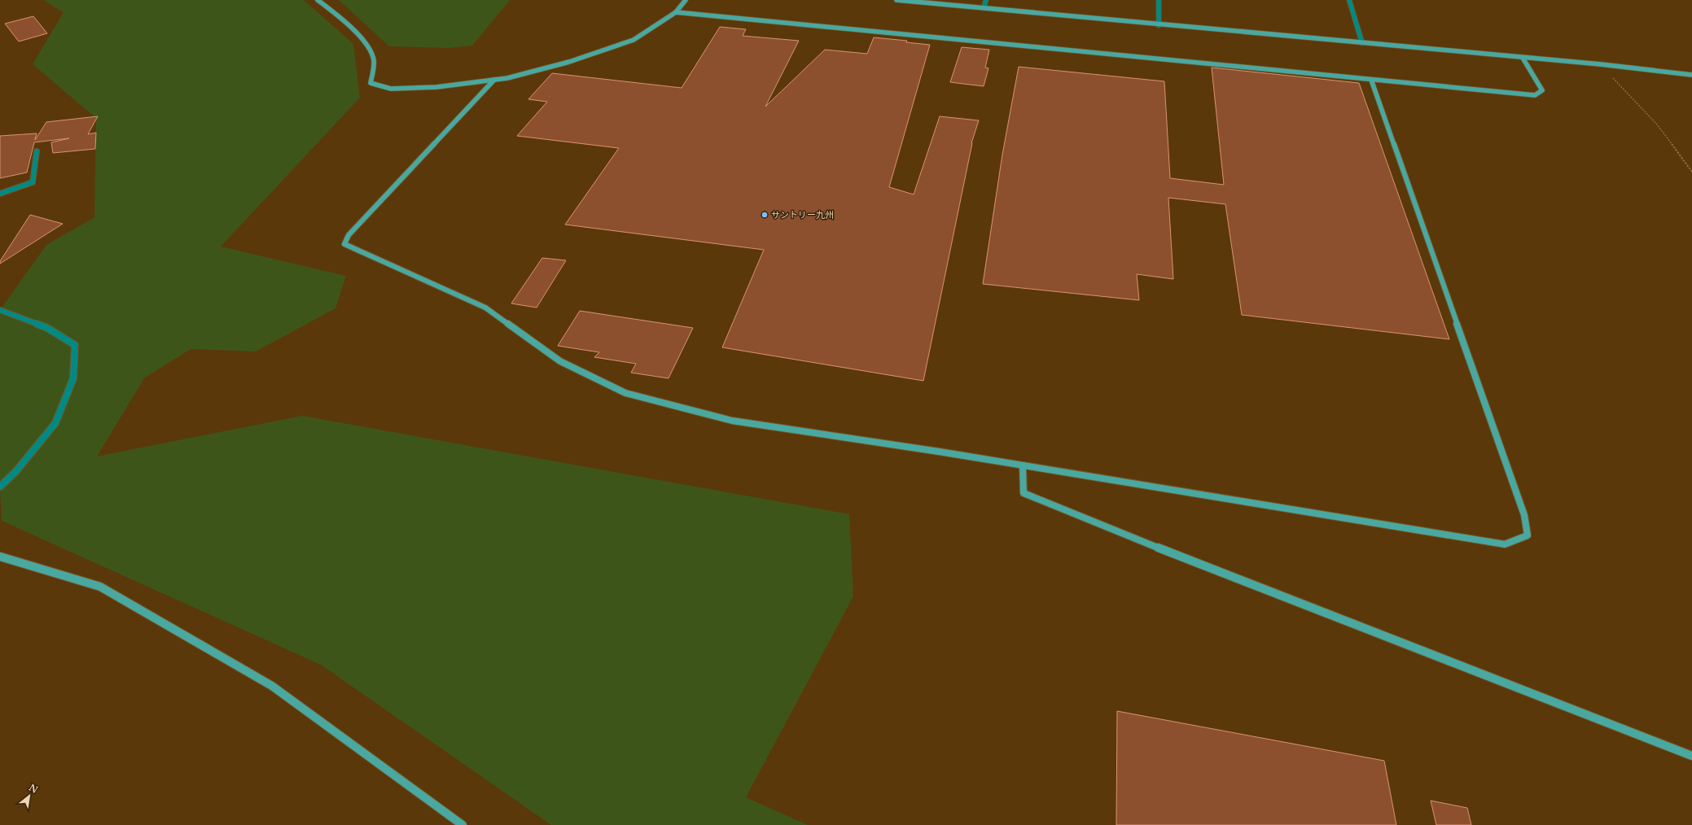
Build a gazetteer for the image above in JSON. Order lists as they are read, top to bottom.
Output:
{
  "places": ["サントリー九州"],
  "north": "top right"
}
